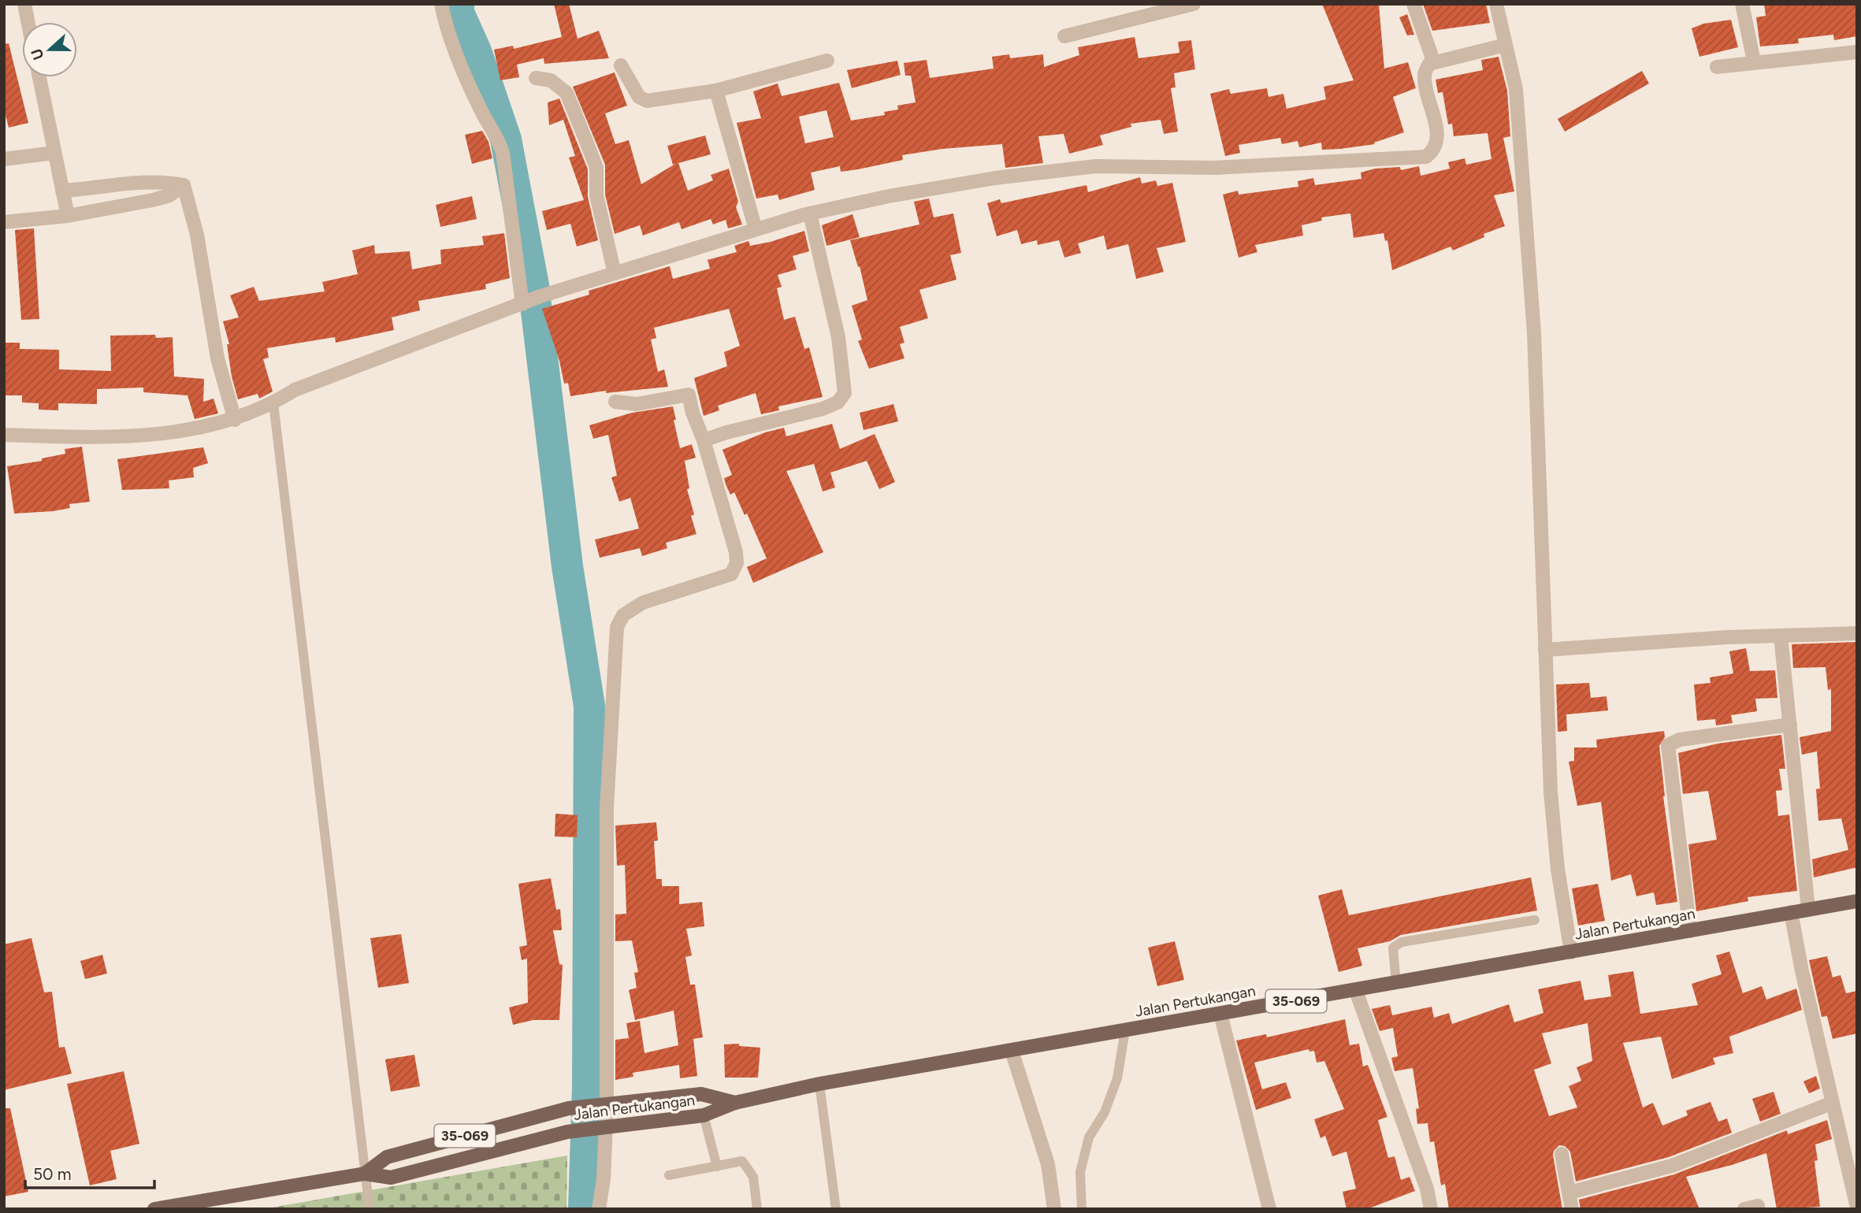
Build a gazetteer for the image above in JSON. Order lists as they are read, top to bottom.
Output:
{
  "streets": {
    "main road": ["Jalan Pertukangan", "35-069"]
  },
  "crossings": [
    ["Jalan Pertukangan", "35-069"]
  ],
  "scale_bar": "50 m",
  "north": "left"
}
